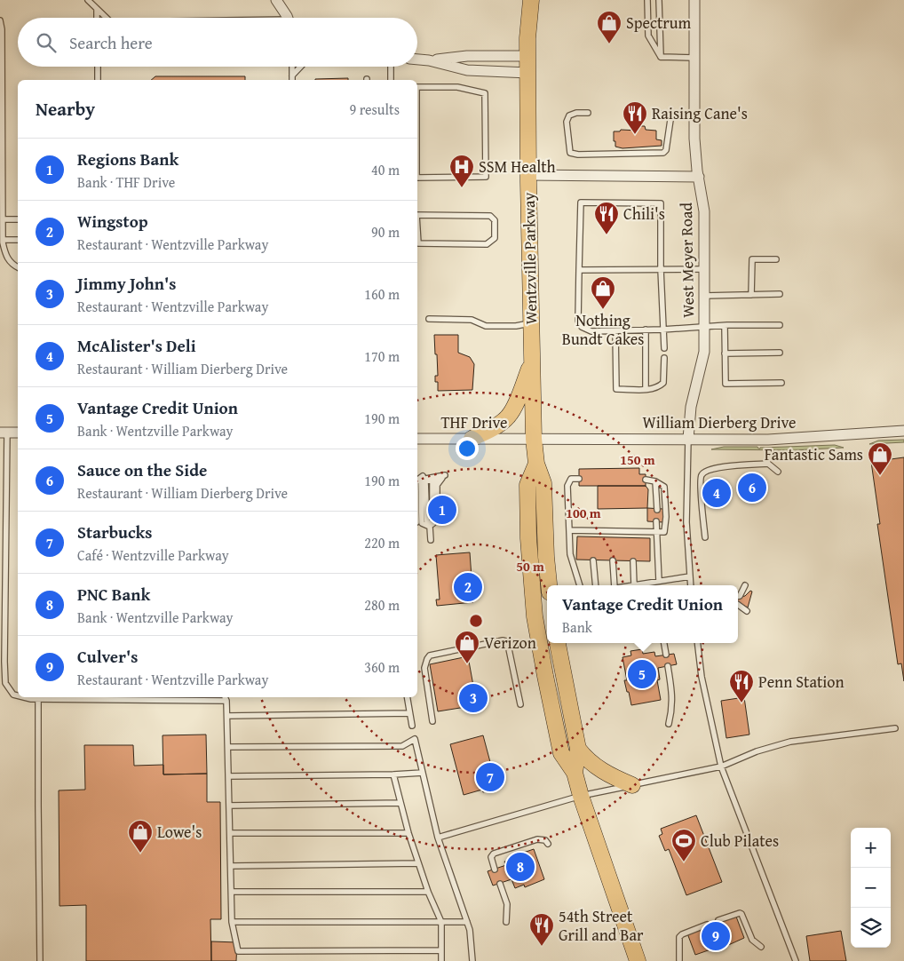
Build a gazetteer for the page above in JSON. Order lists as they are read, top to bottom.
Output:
{
  "streets": {
    "main road": ["Wentzville Parkway"],
    "street": ["West Meyer Road", "THF Drive", "William Dierberg Drive"]
  },
  "crossings": [
    ["Wentzville Parkway", "THF Drive"],
    ["Wentzville Parkway", "William Dierberg Drive"],
    ["West Meyer Road", "William Dierberg Drive"],
    ["THF Drive", "William Dierberg Drive"]
  ],
  "places": {
    "shop": [
      "Spectrum",
      "Nothing Bundt Cakes",
      "Fantastic Sams",
      "Verizon",
      "Lowe's"
    ],
    "restaurant": [
      "Raising Cane's",
      "Chili's",
      "Penn Station",
      "54th Street Grill and Bar"
    ],
    "hospital": ["SSM Health"],
    "sports": ["Club Pilates"]
  },
  "page": {
    "search": "Search here",
    "heading": ["Nearby", "9 results"],
    "list": [
      {
        "mark": "1",
        "name": "Regions Bank",
        "note": "Bank · THF Drive",
        "value": "40 m"
      },
      {
        "mark": "2",
        "name": "Wingstop",
        "note": "Restaurant · Wentzville Parkway",
        "value": "90 m"
      },
      {
        "mark": "3",
        "name": "Jimmy John's",
        "note": "Restaurant · Wentzville Parkway",
        "value": "160 m"
      },
      {
        "mark": "4",
        "name": "McAlister's Deli",
        "note": "Restaurant · William Dierberg Drive",
        "value": "170 m"
      },
      {
        "mark": "5",
        "name": "Vantage Credit Union",
        "note": "Bank · Wentzville Parkway",
        "value": "190 m"
      },
      {
        "mark": "6",
        "name": "Sauce on the Side",
        "note": "Restaurant · William Dierberg Drive",
        "value": "190 m"
      },
      {
        "mark": "7",
        "name": "Starbucks",
        "note": "Café · Wentzville Parkway",
        "value": "220 m"
      },
      {
        "mark": "8",
        "name": "PNC Bank",
        "note": "Bank · Wentzville Parkway",
        "value": "280 m"
      },
      {
        "mark": "9",
        "name": "Culver's",
        "note": "Restaurant · Wentzville Parkway",
        "value": "360 m"
      }
    ],
    "pins": [
      "6",
      "4",
      "1",
      "2",
      "5",
      "3",
      "7",
      "8",
      "9"
    ],
    "popup": ["Vantage Credit Union", "Bank"],
    "map_buttons": ["+", "−"]
  },
  "rings": ["150 m", "100 m", "50 m"]
}
